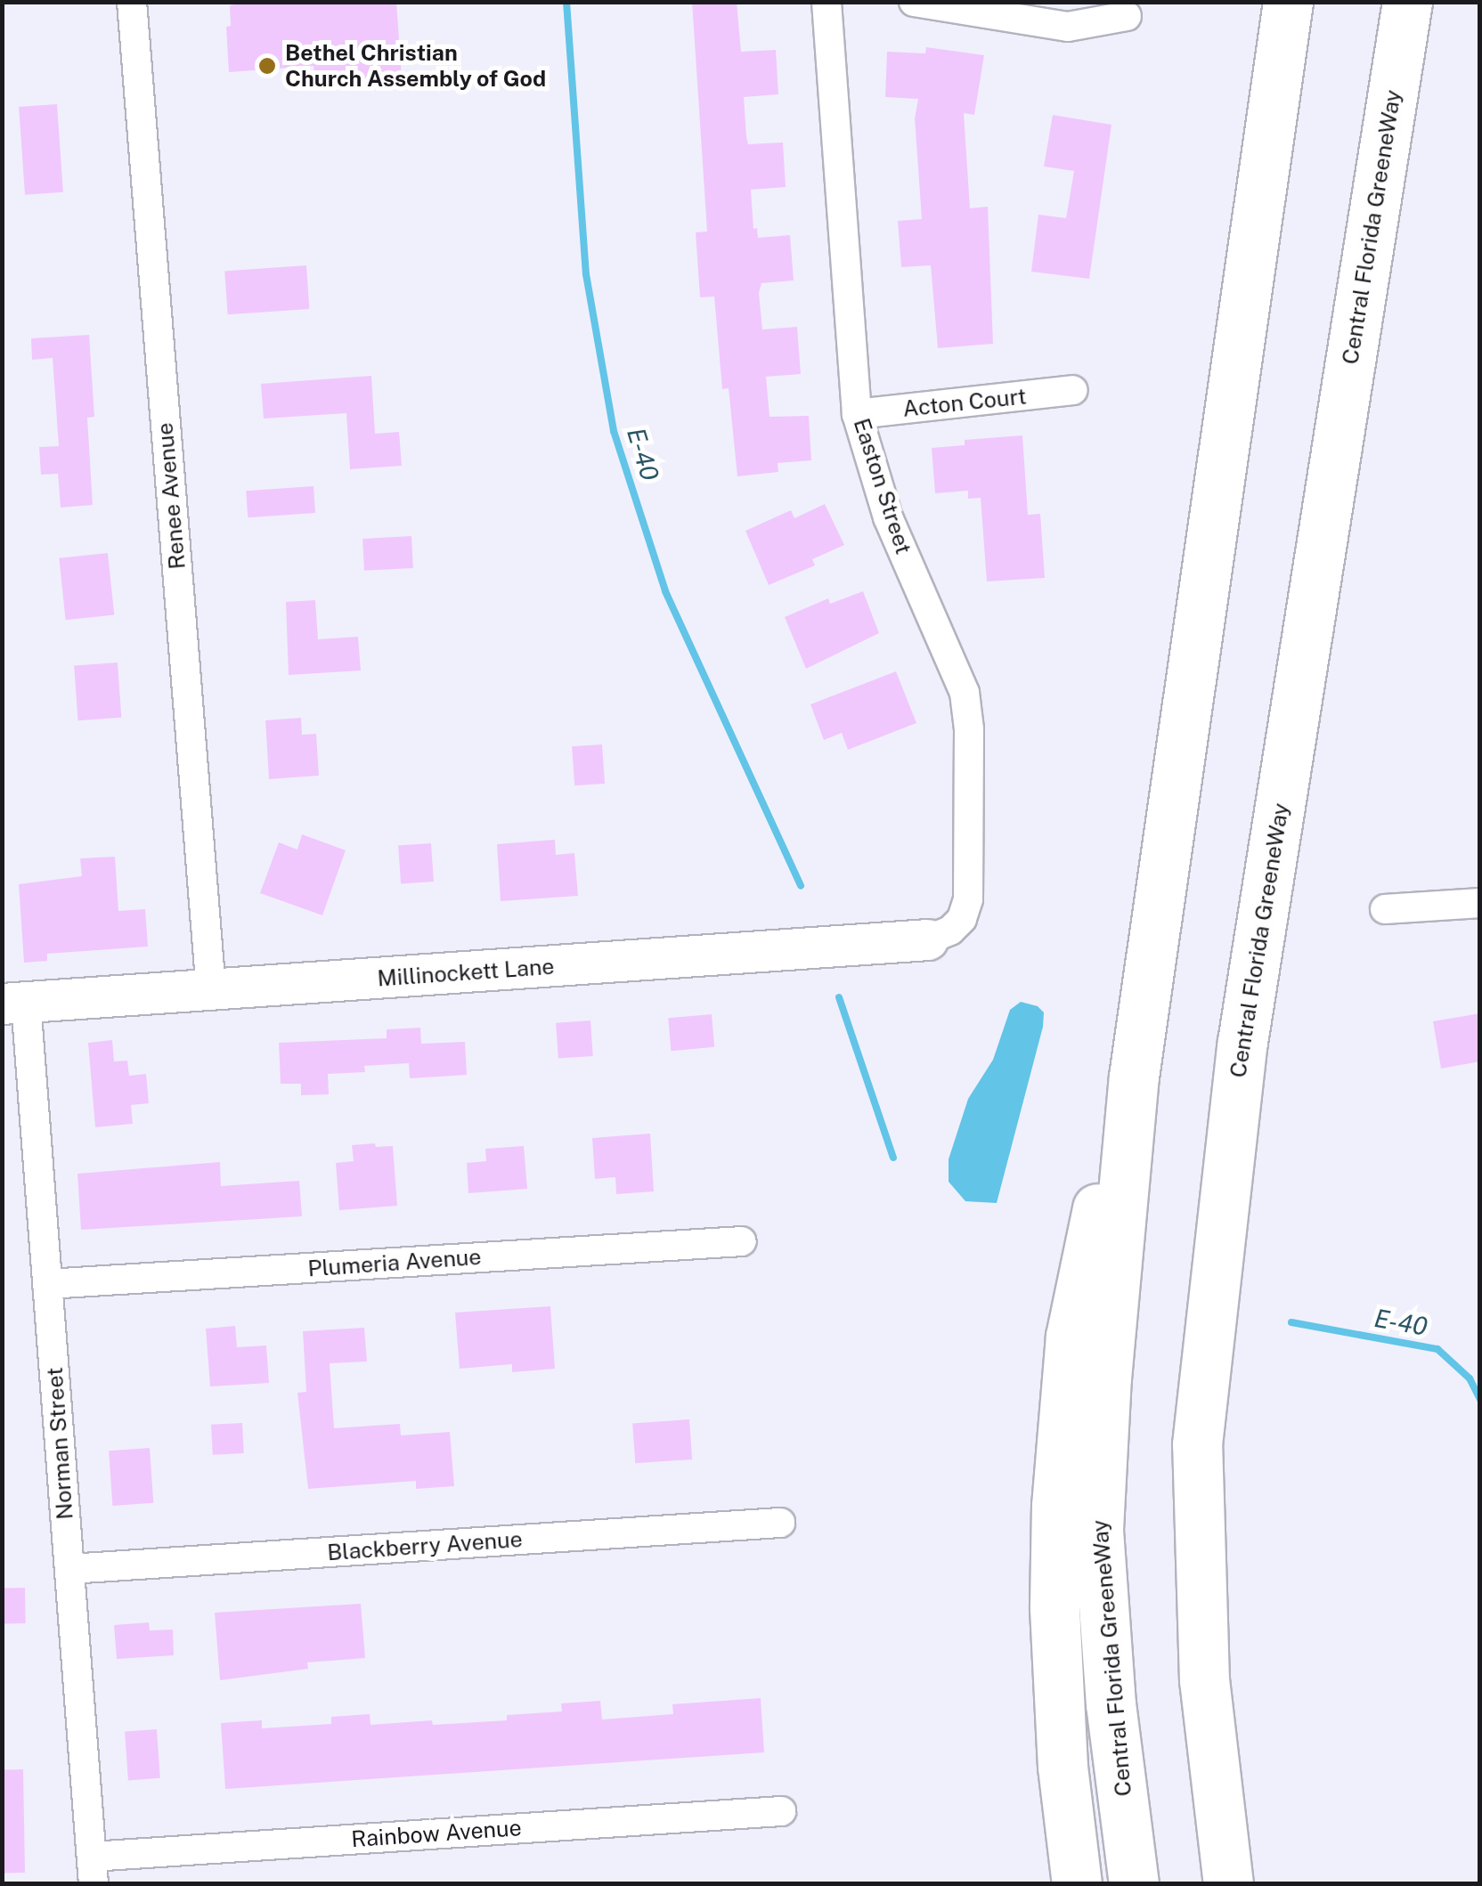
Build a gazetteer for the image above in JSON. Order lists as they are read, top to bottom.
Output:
{
  "streets": {
    "highway": ["Central Florida GreeneWay"],
    "street": [
      "Acton Court",
      "Easton Street",
      "Renee Avenue",
      "Millinockett Lane",
      "Plumeria Avenue",
      "Norman Street",
      "Blackberry Avenue",
      "Rainbow Avenue"
    ]
  },
  "crossings": [
    ["Acton Court", "Easton Street"],
    ["Easton Street", "Millinockett Lane"],
    ["Renee Avenue", "Millinockett Lane"],
    ["Millinockett Lane", "Norman Street"],
    ["Plumeria Avenue", "Norman Street"],
    ["Norman Street", "Blackberry Avenue"],
    ["Norman Street", "Rainbow Avenue"]
  ],
  "water": ["E-40"],
  "places": ["Bethel Christian Church Assembly of God"]
}
